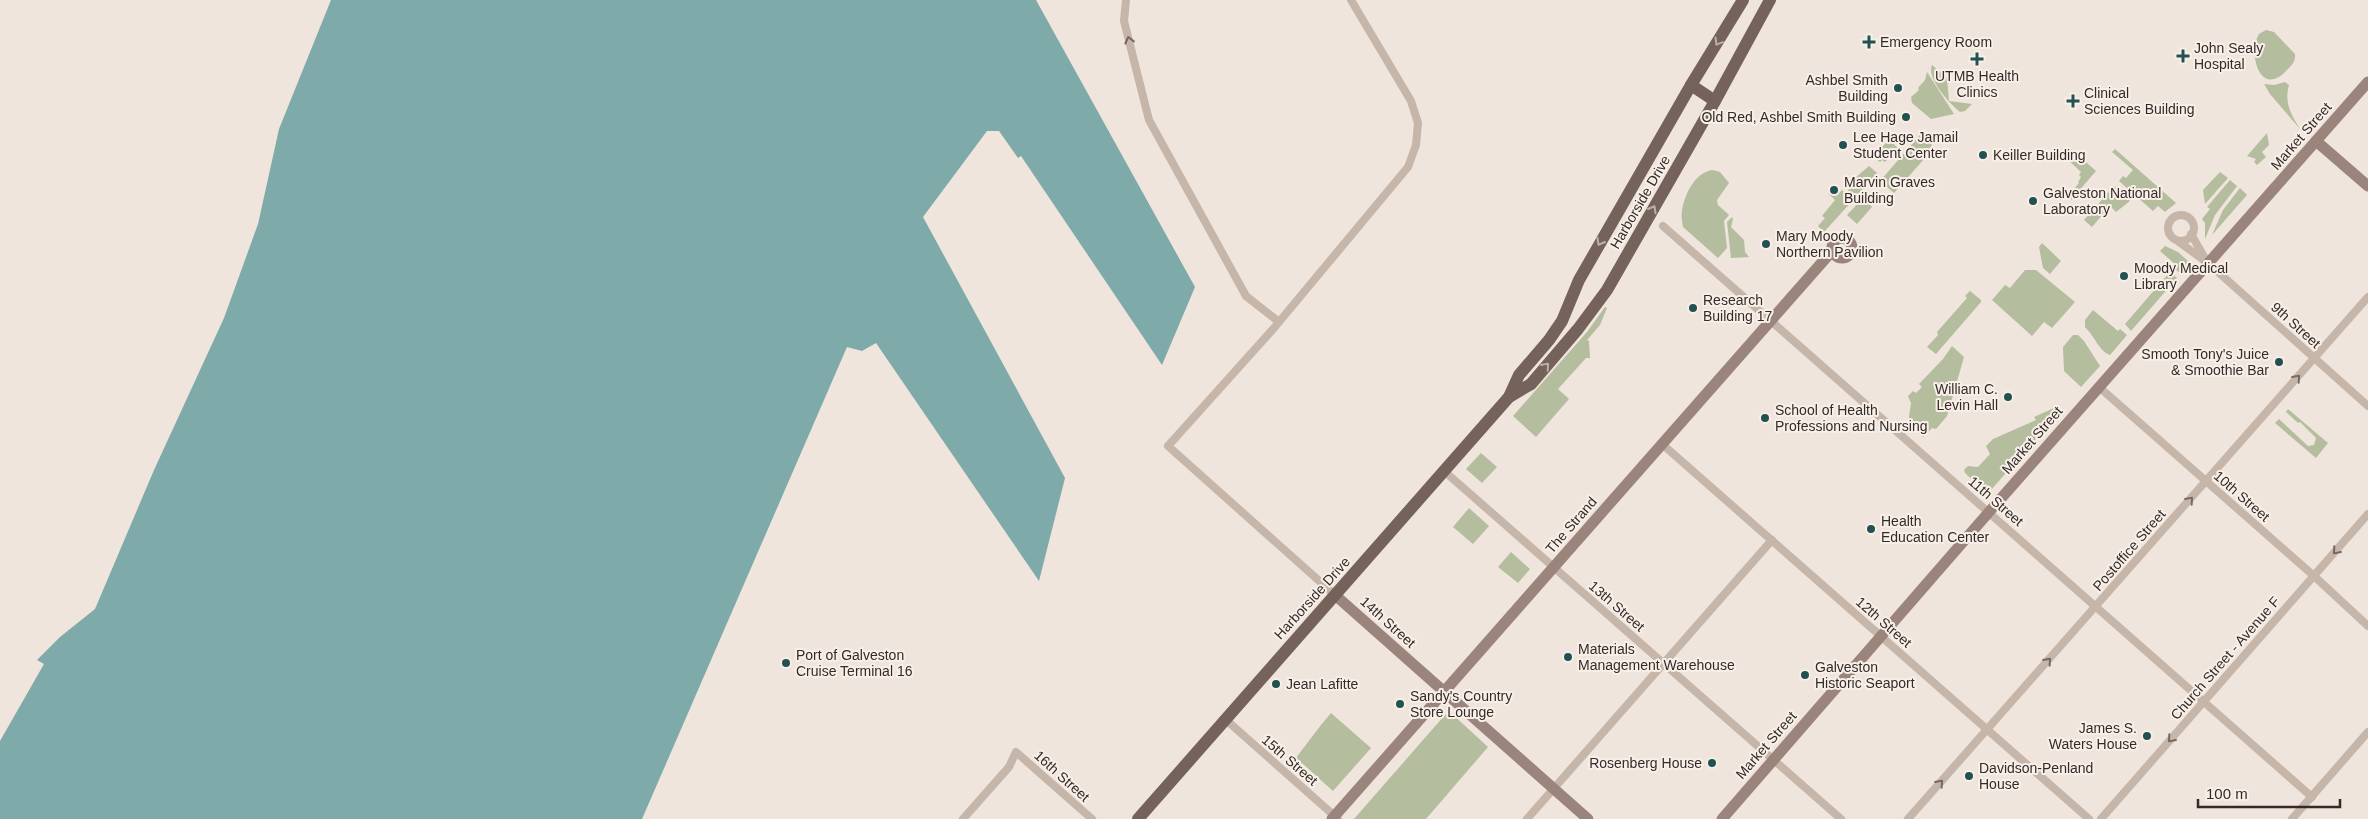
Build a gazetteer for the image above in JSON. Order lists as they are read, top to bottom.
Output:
{
  "streets": {
    "main road": [
      "Market Street",
      "Harborside Drive",
      "The Strand",
      "14th Street"
    ],
    "street": [
      "9th Street",
      "10th Street",
      "11th Street",
      "Postoffice Street",
      "13th Street",
      "12th Street",
      "Church Street - Avenue F",
      "15th Street",
      "16th Street"
    ]
  },
  "crossings": [
    ["Market Street", "9th Street"],
    ["Market Street", "10th Street"],
    ["Market Street", "11th Street"],
    ["Market Street", "13th Street"],
    ["Market Street", "12th Street"],
    ["Harborside Drive", "13th Street"],
    ["Harborside Drive", "14th Street"],
    ["Harborside Drive", "15th Street"],
    ["9th Street", "Postoffice Street"],
    ["10th Street", "Postoffice Street"],
    ["10th Street", "Church Street - Avenue F"],
    ["11th Street", "The Strand"],
    ["11th Street", "Postoffice Street"],
    ["11th Street", "Church Street - Avenue F"],
    ["The Strand", "13th Street"],
    ["The Strand", "14th Street"],
    ["The Strand", "12th Street"],
    ["The Strand", "15th Street"],
    ["Postoffice Street", "12th Street"]
  ],
  "one_way": ["Postoffice Street", "Church Street - Avenue F"],
  "places": {
    "health": [
      "Emergency Room",
      "John Sealy Hospital",
      "UTMB Health Clinics",
      "Clinical Sciences Building"
    ],
    "other": [
      "Ashbel Smith Building",
      "Old Red, Ashbel Smith Building",
      "Lee Hage Jamail Student Center",
      "Keiller Building",
      "Marvin Graves Building",
      "Galveston National Laboratory",
      "Mary Moody Northern Pavilion",
      "Moody Medical Library",
      "Research Building 17",
      "Smooth Tony's Juice & Smoothie Bar",
      "William C. Levin Hall",
      "School of Health Professions and Nursing",
      "Health Education Center",
      "Materials Management Warehouse",
      "Port of Galveston Cruise Terminal 16",
      "Galveston Historic Seaport",
      "Jean Lafitte",
      "Sandy's Country Store Lounge",
      "James S. Waters House",
      "Rosenberg House",
      "Davidson-Penland House"
    ]
  },
  "scale_bar": "100 m"
}
